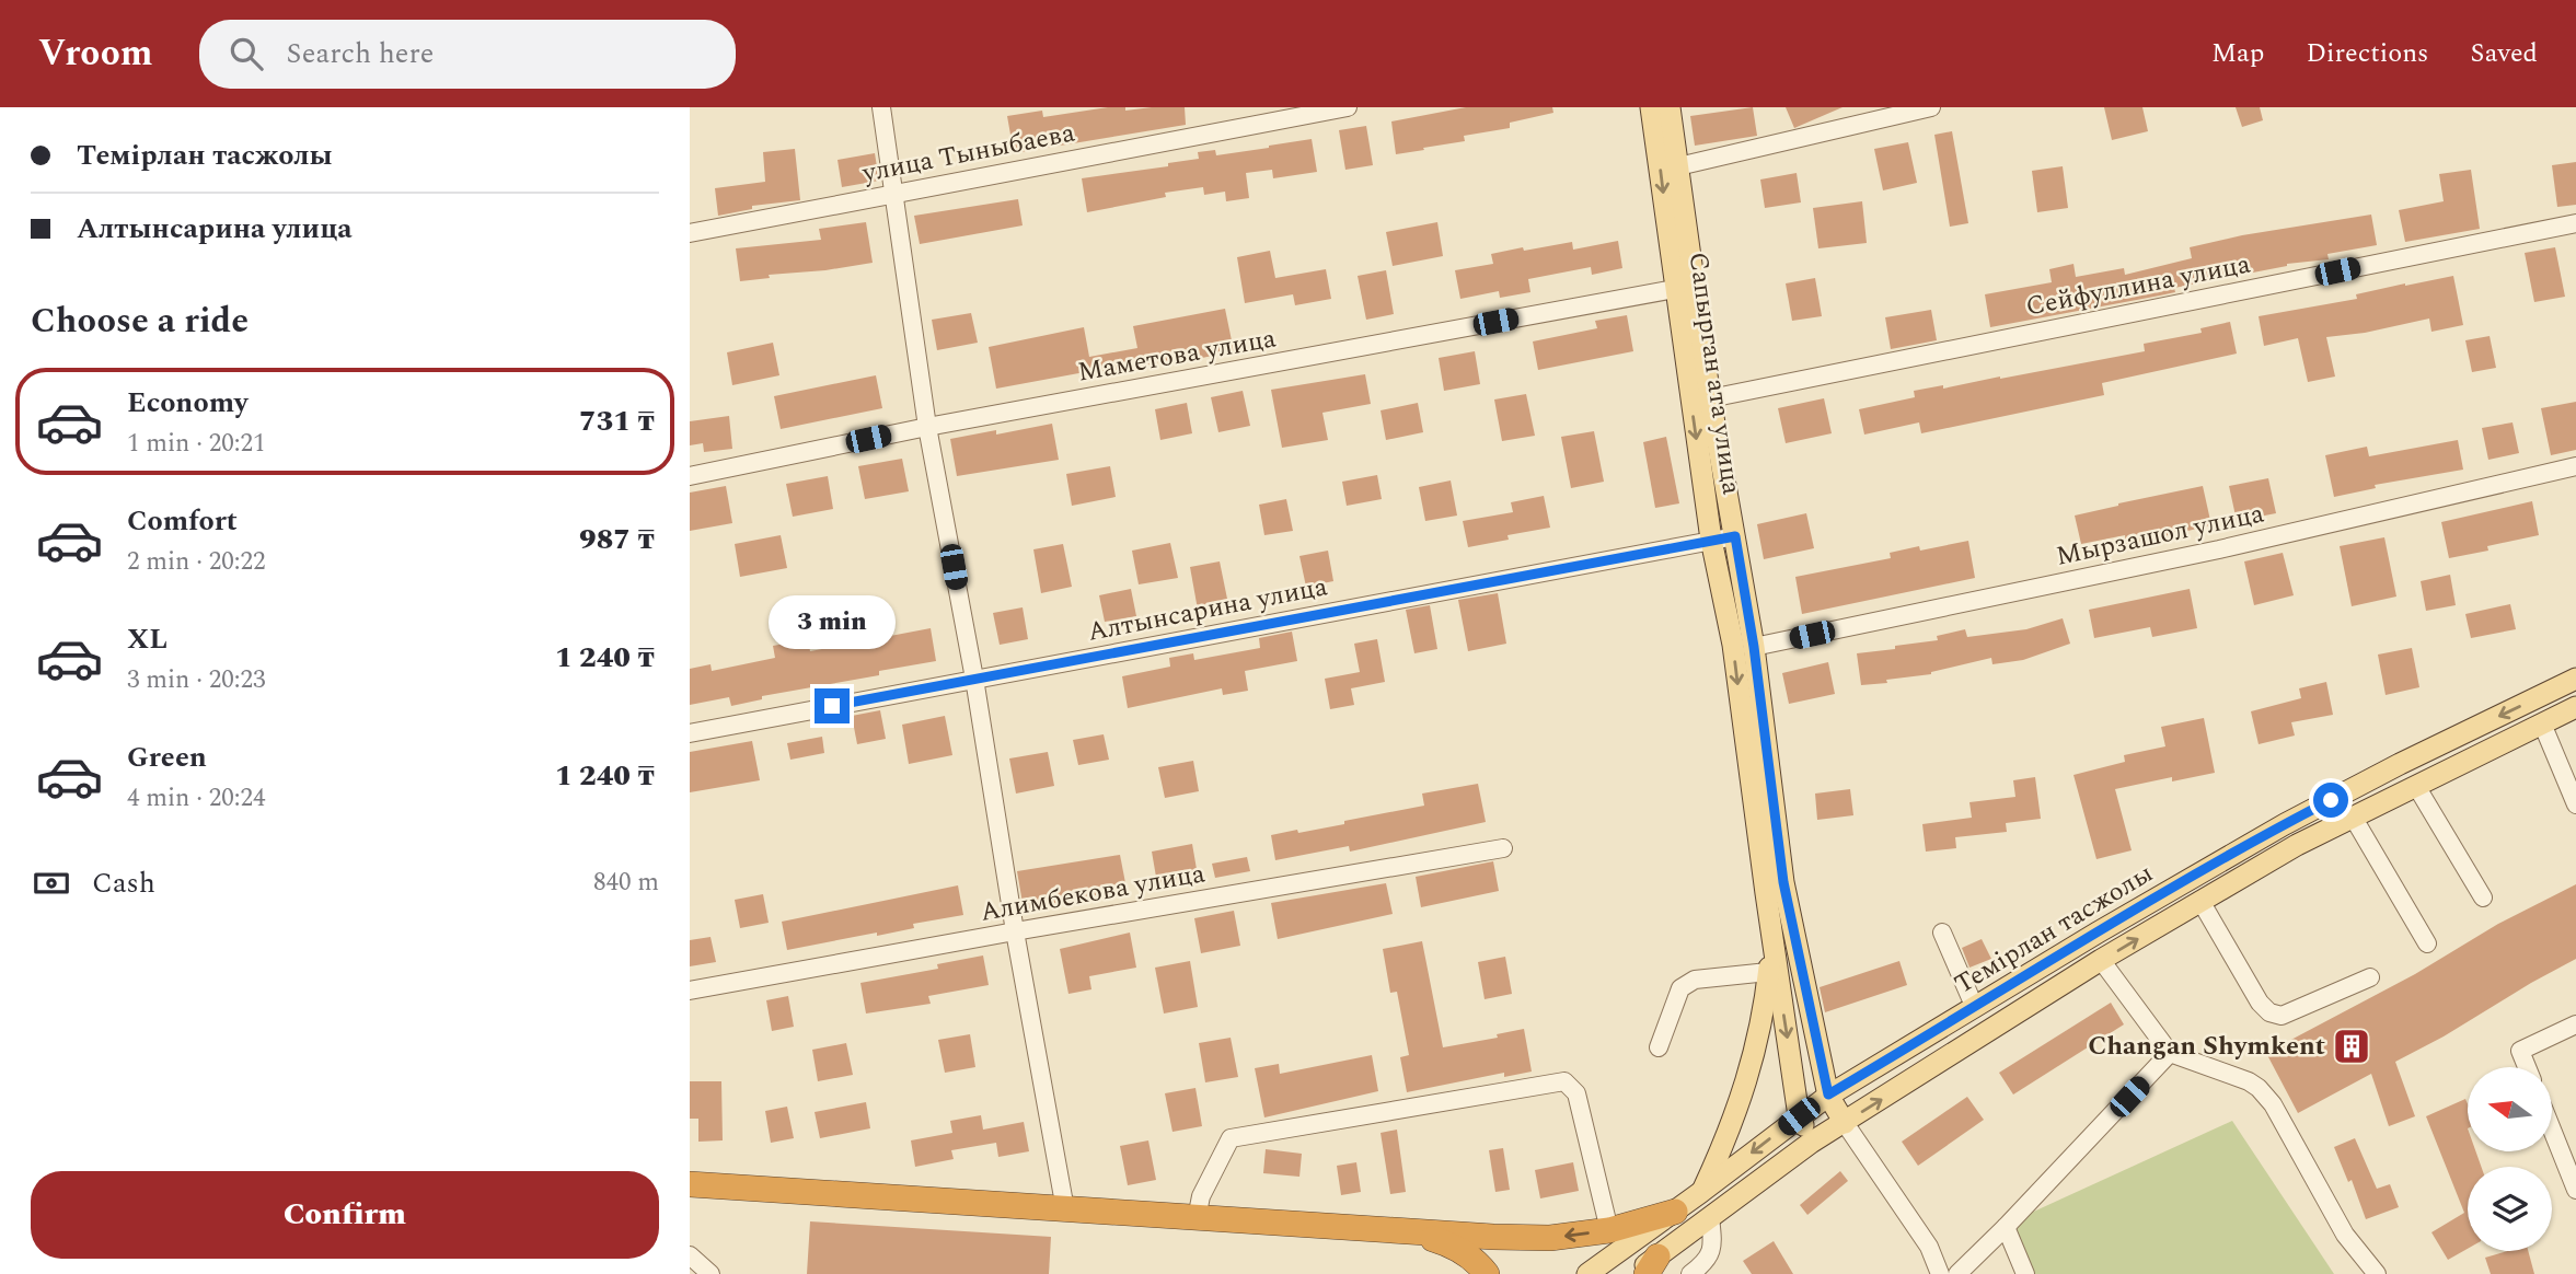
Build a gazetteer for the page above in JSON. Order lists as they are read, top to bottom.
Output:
{
  "streets": {
    "main road": ["Сапырган ата улица", "Темірлан тасжолы"],
    "street": [
      "улица Тыныбаева",
      "Сейфуллина улица",
      "Маметова улица",
      "Мырзашол улица",
      "Алтынсарина улица",
      "Алимбекова улица"
    ]
  },
  "crossings": [
    ["Сейфуллина улица", "Сапырган ата улица"],
    ["Маметова улица", "Сапырган ата улица"],
    ["Сапырган ата улица", "Мырзашол улица"],
    ["Сапырган ата улица", "Алтынсарина улица"],
    ["Сапырган ата улица", "Темірлан тасжолы"]
  ],
  "places": {
    "building": ["Changan Shymkent"]
  },
  "north": "left",
  "page": {
    "header": "Vroom",
    "search": "Search here",
    "nav": ["Map", "Directions", "Saved"],
    "banner": ["Темірлан тасжолы", "Алтынсарина улица"],
    "heading": "Choose a ride",
    "list": [
      {
        "name": "Economy",
        "note": "1 min · 20:21",
        "value": "731 ₸"
      },
      {
        "name": "Comfort",
        "note": "2 min · 20:22",
        "value": "987 ₸"
      },
      {
        "name": "XL",
        "note": "3 min · 20:23",
        "value": "1 240 ₸"
      },
      {
        "name": "Green",
        "note": "4 min · 20:24",
        "value": "1 240 ₸"
      }
    ],
    "bubble": "3 min",
    "pay": ["Cash", "840 m"],
    "buttons": "Confirm"
  }
}
